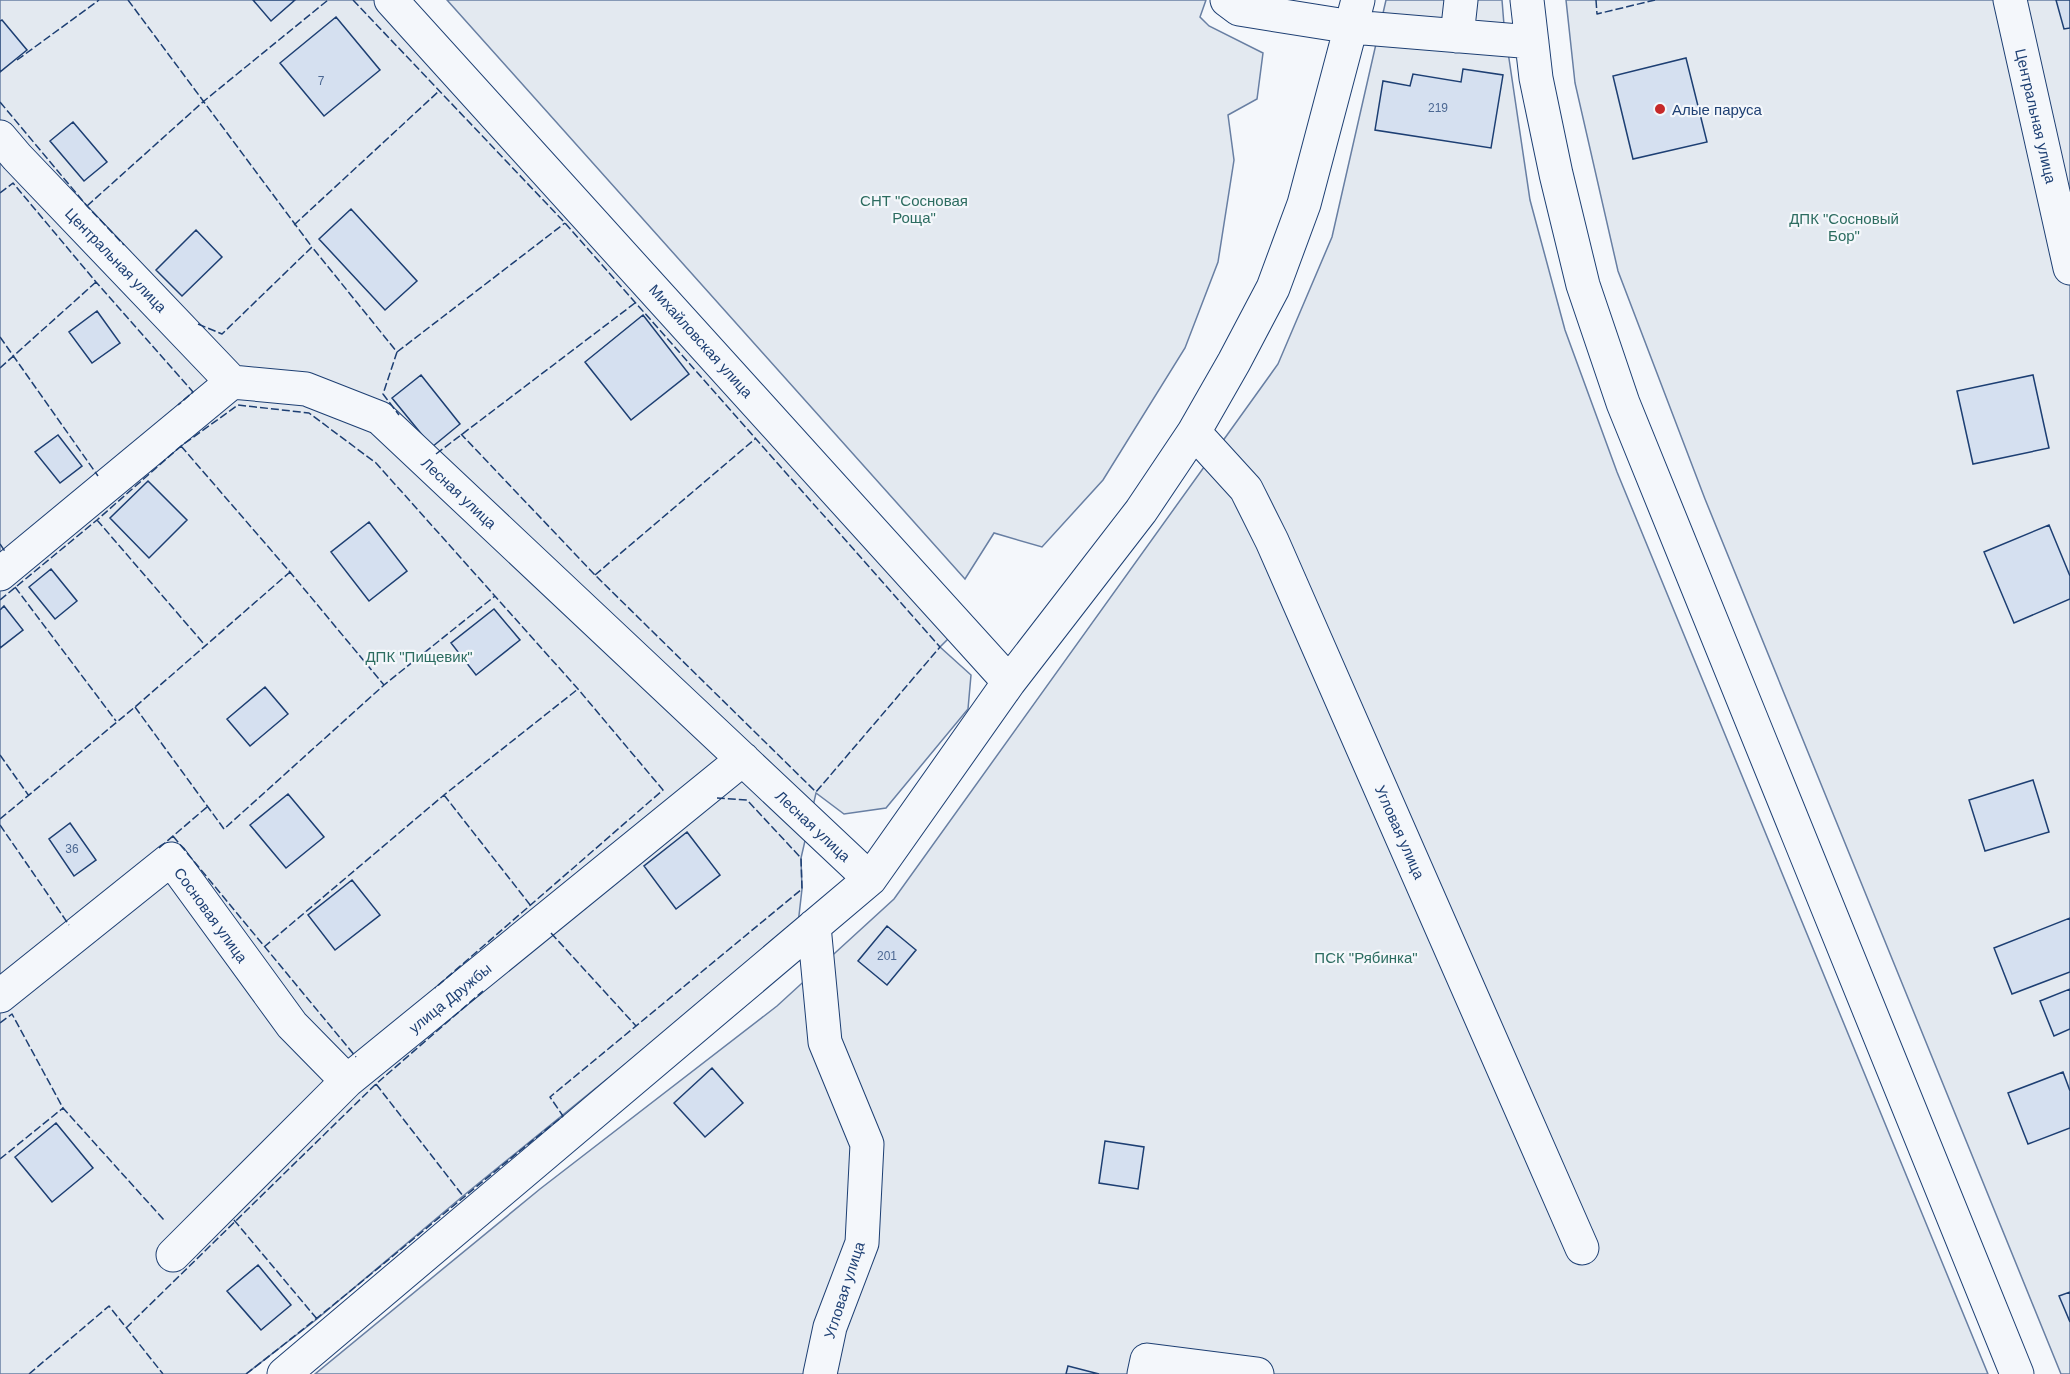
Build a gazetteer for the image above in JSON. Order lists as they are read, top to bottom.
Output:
{
  "streets": {
    "street": [
      "Центральная улица",
      "Михайловская улица",
      "Лесная улица",
      "Угловая улица",
      "Сосновая улица",
      "улица Дружбы"
    ]
  },
  "crossings": [
    ["Центральная улица", "Лесная улица"],
    ["Лесная улица", "улица Дружбы"],
    ["Сосновая улица", "улица Дружбы"]
  ],
  "parks": [
    "СНТ \"Сосновая Роща\"",
    "ДПК \"Сосновый Бор\"",
    "ДПК \"Пищевик\"",
    "ПСК \"Рябинка\""
  ],
  "places": ["Алые паруса"],
  "house_numbers": [
    "7",
    "219",
    "36",
    "201"
  ]
}
